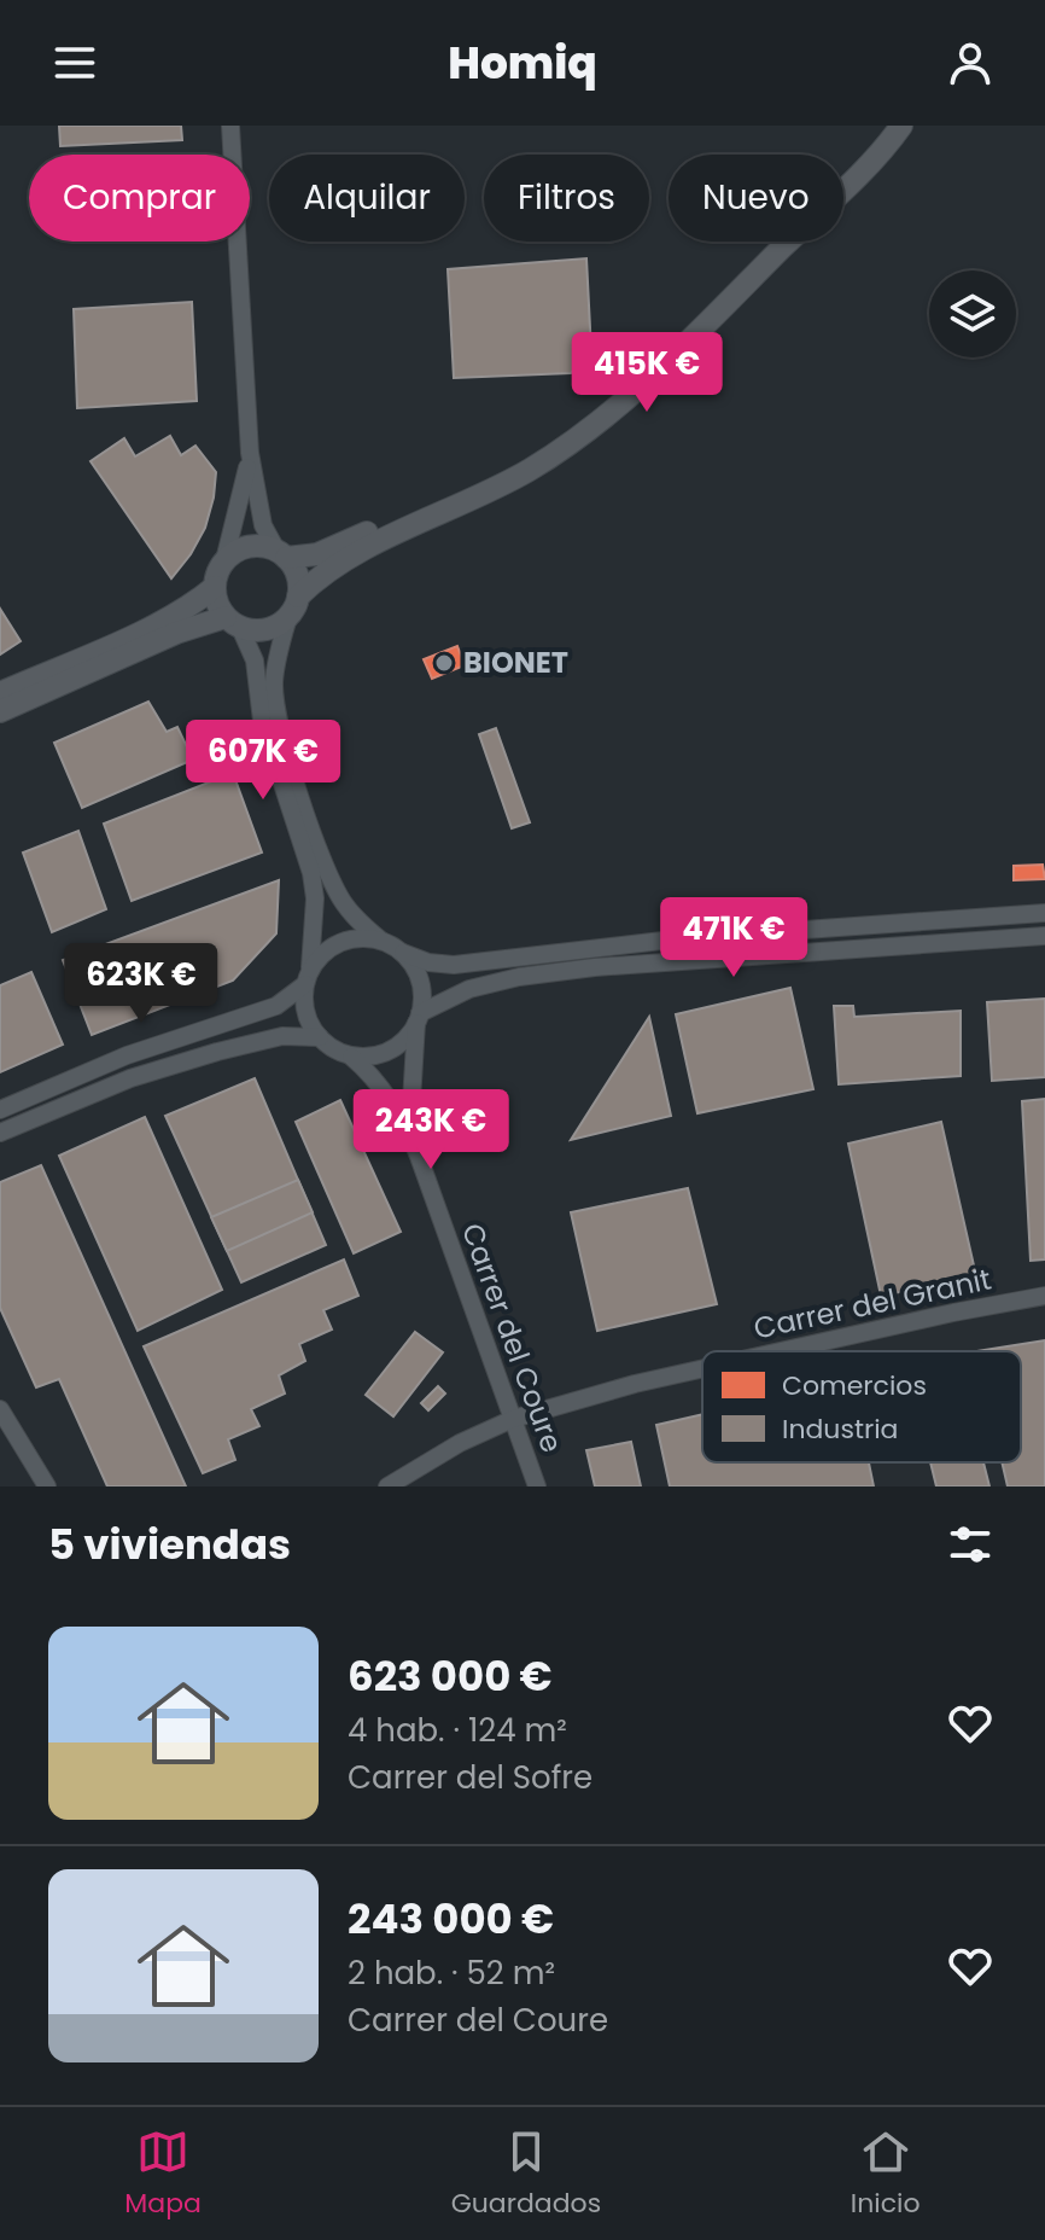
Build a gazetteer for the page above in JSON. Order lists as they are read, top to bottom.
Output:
{
  "streets": {
    "street": ["Carrer del Granit", "Carrer del Coure"]
  },
  "crossings": [
    ["Carrer del Granit", "Carrer del Coure"]
  ],
  "places": ["BIONET"],
  "legend": ["Comercios", "Industria"],
  "page": {
    "header": "Homiq",
    "chip": [
      "Comprar",
      "Alquilar",
      "Filtros",
      "Nuevo"
    ],
    "price": [
      "415K €",
      "607K €",
      "471K €",
      "623K €",
      "243K €"
    ],
    "heading": "5 viviendas",
    "list": [
      {
        "name": "623 000 €",
        "note": "4 hab. · 124 m² · Carrer del Sofre"
      },
      {
        "name": "243 000 €",
        "note": "2 hab. · 52 m² · Carrer del Coure"
      }
    ],
    "tabs": ["Mapa", "Guardados", "Inicio"]
  }
}
